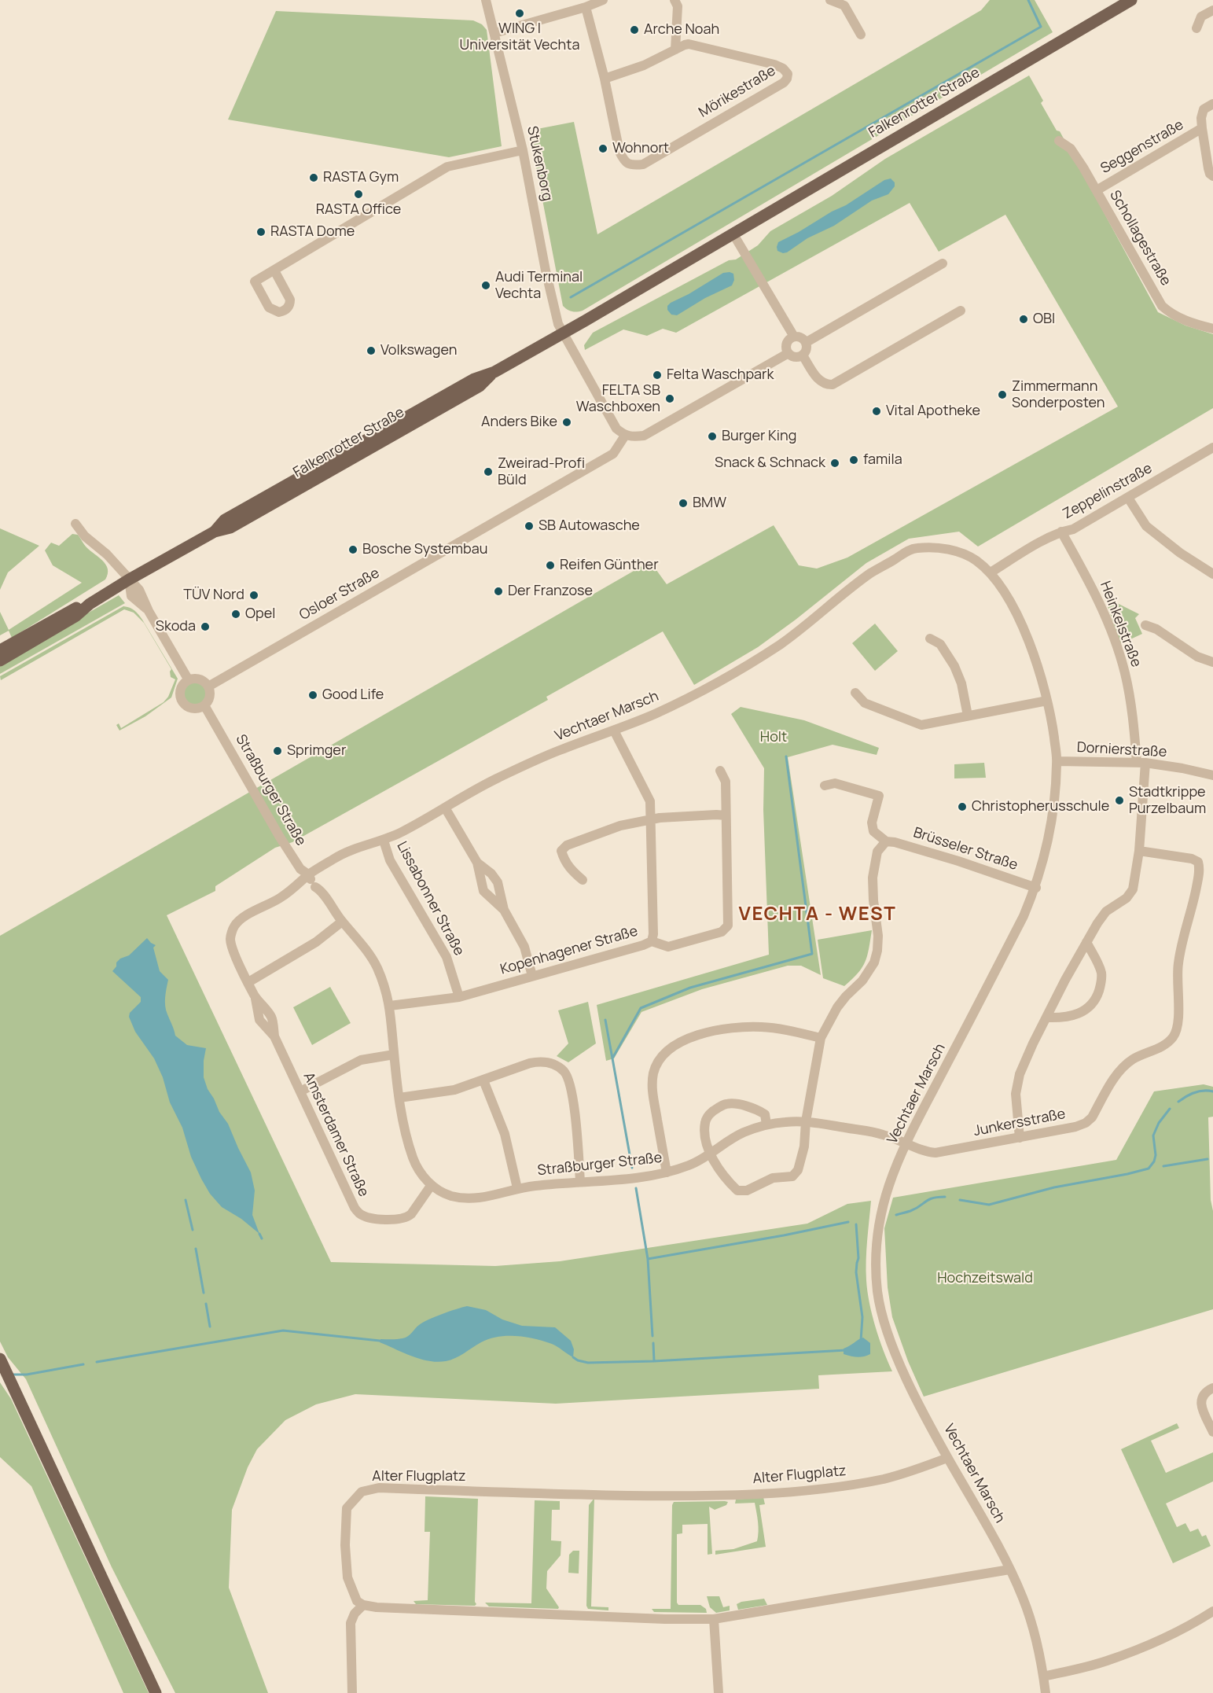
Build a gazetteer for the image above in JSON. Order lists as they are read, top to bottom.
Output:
{
  "streets": {
    "main road": ["Falkenrotter Straße"],
    "street": [
      "Mörikestraße",
      "Seggenstraße",
      "Stukenborg",
      "Schollagestraße",
      "Zeppelinstraße",
      "Osloer Straße",
      "Heinkelstraße",
      "Vechtaer Marsch",
      "Dornierstraße",
      "Straßburger Straße",
      "Brüsseler Straße",
      "Lissabonner Straße",
      "Kopenhagener Straße",
      "Junkersstraße",
      "Amsterdamer Straße",
      "Alter Flugplatz"
    ]
  },
  "crossings": [
    ["Falkenrotter Straße", "Stukenborg"],
    ["Seggenstraße", "Schollagestraße"],
    ["Zeppelinstraße", "Heinkelstraße"],
    ["Zeppelinstraße", "Vechtaer Marsch"],
    ["Osloer Straße", "Straßburger Straße"],
    ["Heinkelstraße", "Dornierstraße"],
    ["Heinkelstraße", "Junkersstraße"],
    ["Vechtaer Marsch", "Dornierstraße"],
    ["Vechtaer Marsch", "Straßburger Straße"],
    ["Vechtaer Marsch", "Brüsseler Straße"],
    ["Vechtaer Marsch", "Lissabonner Straße"],
    ["Vechtaer Marsch", "Kopenhagener Straße"],
    ["Vechtaer Marsch", "Junkersstraße"],
    ["Vechtaer Marsch", "Amsterdamer Straße"],
    ["Vechtaer Marsch", "Alter Flugplatz"],
    ["Straßburger Straße", "Kopenhagener Straße"],
    ["Straßburger Straße", "Junkersstraße"],
    ["Straßburger Straße", "Amsterdamer Straße"],
    ["Lissabonner Straße", "Kopenhagener Straße"]
  ],
  "districts": ["VECHTA - WEST"],
  "parks": ["Holt", "Hochzeitswald"],
  "places": [
    "WING I Universität Vechta",
    "Arche Noah",
    "Wohnort",
    "RASTA Gym",
    "RASTA Office",
    "RASTA Dome",
    "Audi Terminal Vechta",
    "OBI",
    "Volkswagen",
    "Felta Waschpark",
    "Zimmermann Sonderposten",
    "FELTA SB Waschboxen",
    "Vital Apotheke",
    "Anders Bike",
    "Burger King",
    "famila",
    "Snack & Schnack",
    "Zweirad-Profi Büld",
    "BMW",
    "SB Autowasche",
    "Bosche Systembau",
    "Reifen Günther",
    "Der Franzose",
    "TÜV Nord",
    "Opel",
    "Skoda",
    "Good Life",
    "Sprimger",
    "Stadtkrippe Purzelbaum",
    "Christopherusschule"
  ]
}
